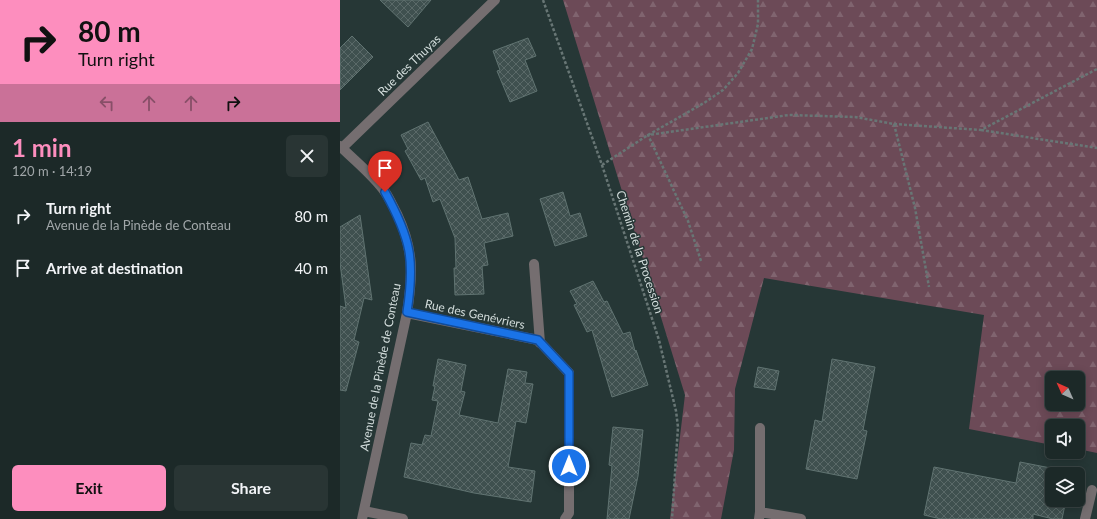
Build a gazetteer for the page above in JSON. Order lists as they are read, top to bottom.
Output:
{
  "streets": {
    "street": ["Rue des Thuyas", "Rue des Genévriers", "Avenue de la Pinède de Conteau"],
    "path": ["Chemin de la Procession"]
  },
  "crossings": [
    ["Rue des Thuyas", "Avenue de la Pinède de Conteau"],
    ["Rue des Genévriers", "Avenue de la Pinède de Conteau"]
  ],
  "north": "top left",
  "page": {
    "turn": ["80 m", "Turn right"],
    "heading": ["1 min", "120 m · 14:19"],
    "list": [
      {
        "name": "Turn right",
        "note": "Avenue de la Pinède de Conteau",
        "value": "80 m"
      },
      {
        "name": "Arrive at destination",
        "value": "40 m"
      }
    ],
    "buttons": ["Exit", "Share"]
  }
}
